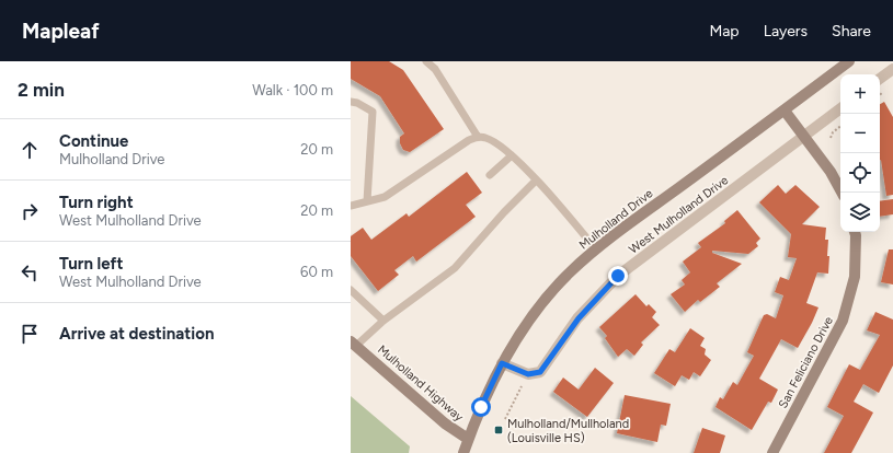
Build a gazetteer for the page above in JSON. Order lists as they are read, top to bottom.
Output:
{
  "streets": {
    "main road": ["Mulholland Drive", "San Feliciano Drive", "Mulholland Highway"],
    "street": ["West Mulholland Drive"]
  },
  "crossings": [
    ["West Mulholland Drive", "Mulholland Drive"],
    ["Mulholland Drive", "Mulholland Highway"]
  ],
  "places": {
    "transit": ["Mulholland/Mullholand (Louisville HS)"]
  },
  "page": {
    "header": "Mapleaf",
    "nav": ["Map", "Layers", "Share"],
    "heading": ["2 min", "Walk · 100 m"],
    "map_buttons": ["+", "−"],
    "list": [
      ["Continue", "Mulholland Drive", "20 m"],
      ["Turn right", "West Mulholland Drive", "20 m"],
      ["Turn left", "West Mulholland Drive", "60 m"],
      "Arrive at destination"
    ]
  }
}
